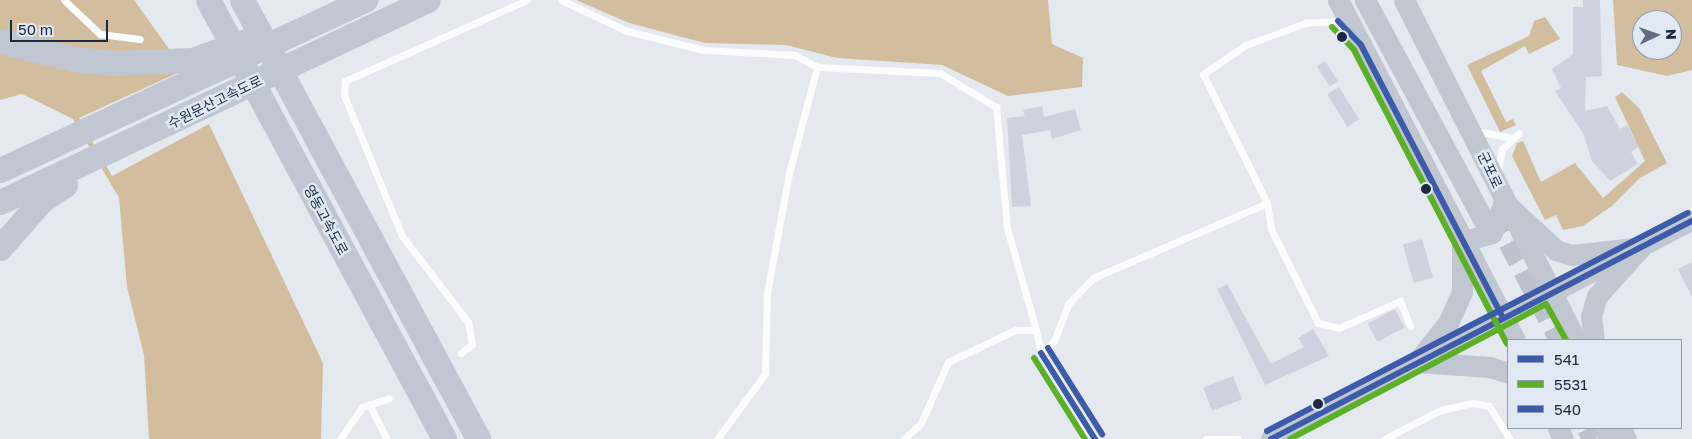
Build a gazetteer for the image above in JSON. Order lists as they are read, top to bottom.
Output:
{
  "streets": {
    "highway": ["수원문산고속도로", "영동고속도로"],
    "main road": ["군포로"]
  },
  "lines": ["transit line 541", "transit line 5531", "transit line 540"],
  "legend": ["541", "5531", "540"],
  "scale_bar": "50 m",
  "north": "right"
}
